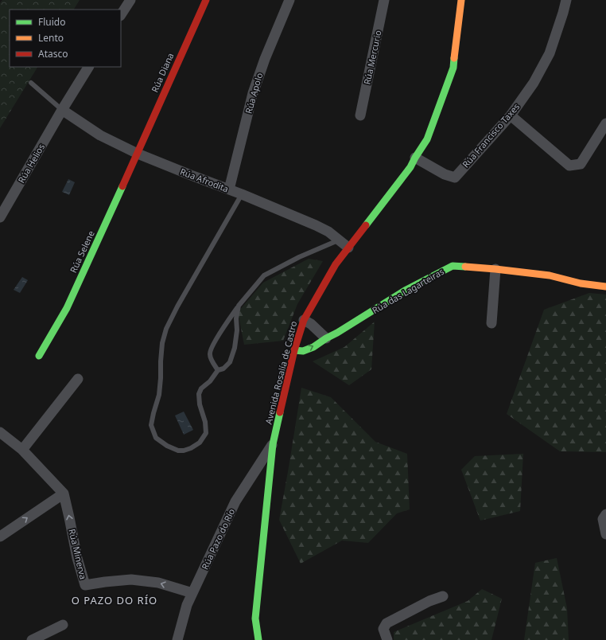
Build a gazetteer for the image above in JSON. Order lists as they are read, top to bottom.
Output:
{
  "streets": {
    "street": [
      "Rúa Mercurio",
      "Rúa Diana",
      "Rúa Apolo",
      "Rúa Francisco Taxes",
      "Rúa Helios",
      "Rúa Afrodita",
      "Rúa Selene",
      "Rúa das Lagarteiras",
      "Avenida Rosalía de Castro",
      "Rúa Pazo do Río",
      "Rúa Minerva"
    ]
  },
  "crossings": [
    ["Rúa Diana", "Rúa Afrodita"],
    ["Rúa Diana", "Rúa Selene"],
    ["Rúa Apolo", "Rúa Afrodita"],
    ["Rúa Francisco Taxes", "Avenida Rosalía de Castro"],
    ["Rúa Helios", "Rúa Afrodita"],
    ["Rúa Afrodita", "Rúa Selene"],
    ["Rúa Afrodita", "Avenida Rosalía de Castro"],
    ["Rúa das Lagarteiras", "Avenida Rosalía de Castro"],
    ["Avenida Rosalía de Castro", "Rúa Pazo do Río"],
    ["Rúa Pazo do Río", "Rúa Minerva"]
  ],
  "districts": ["O PAZO DO RÍO"],
  "legend": ["Fluido", "Lento", "Atasco"]
}
